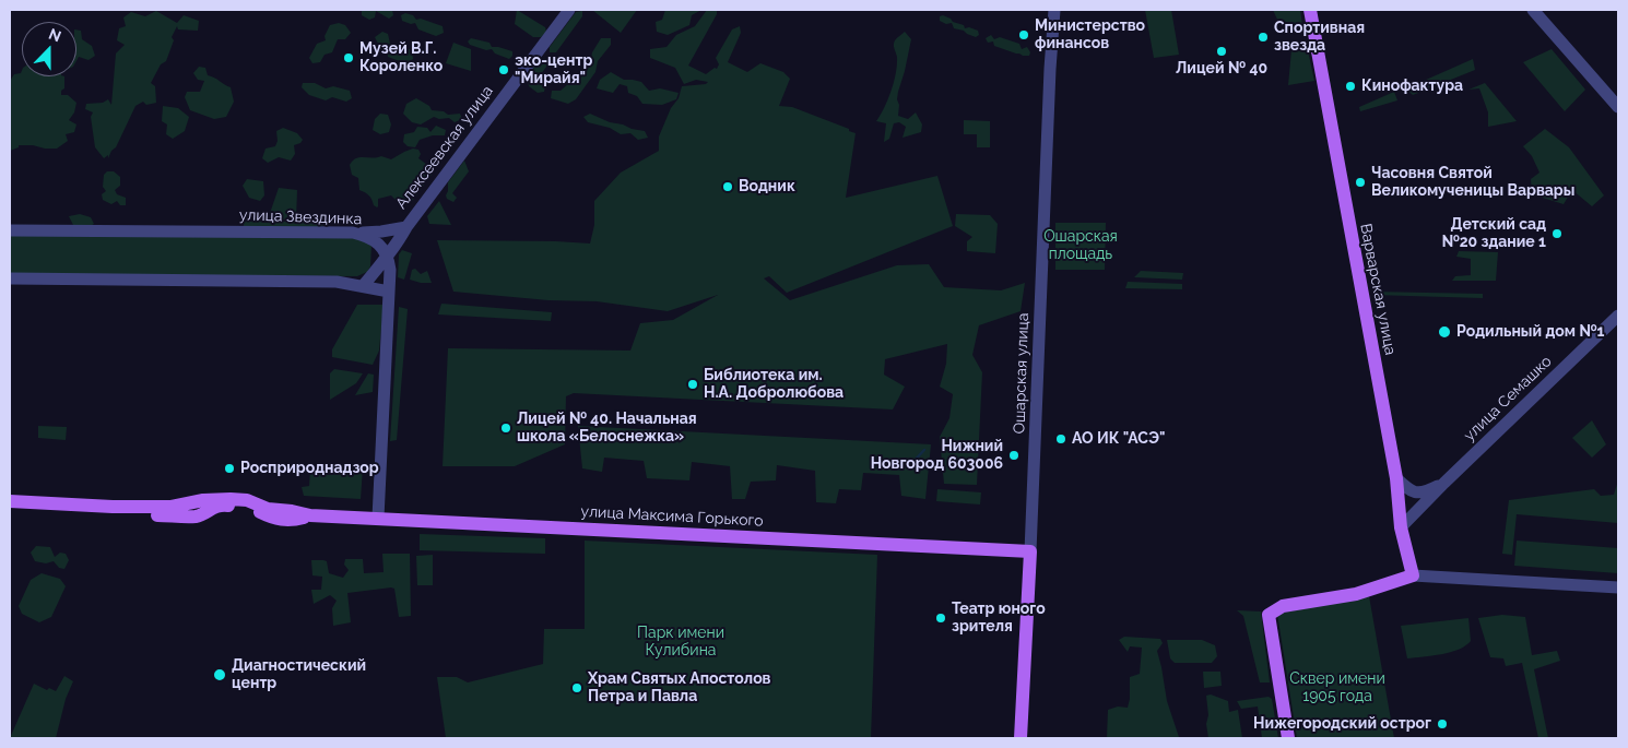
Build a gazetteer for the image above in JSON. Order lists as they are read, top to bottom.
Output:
{
  "streets": {
    "main road": ["Варварская улица", "Ошарская улица", "улица Максима Горького"],
    "street": ["Алексеевская улица", "улица Звездинка", "улица Семашко"]
  },
  "crossings": [
    ["Алексеевская улица", "улица Звездинка"],
    ["Варварская улица", "улица Семашко"],
    ["Ошарская улица", "улица Максима Горького"]
  ],
  "parks": ["Ошарская площадь", "Парк имени Кулибина", "Сквер имени 1905 года"],
  "places": [
    "Министерство финансов",
    "Спортивная звезда",
    "Лицей № 40",
    "Музей В.Г. Короленко",
    "эко-центр \"Мирайя\"",
    "Кинофактура",
    "Часовня Святой Великомученицы Варвары",
    "Водник",
    "Детский сад №20 здание 1",
    "Родильный дом №1",
    "Библиотека им. Н.А. Добролюбова",
    "Лицей № 40. Начальная школа «Белоснежка»",
    "АО ИК \"АСЭ\"",
    "Нижний Новгород 603006",
    "Росприроднадзор",
    "Театр юного зрителя",
    "Диагностический центр",
    "Храм Святых Апостолов Петра и Павла",
    "Нижегородский острог"
  ],
  "north": "top"
}
